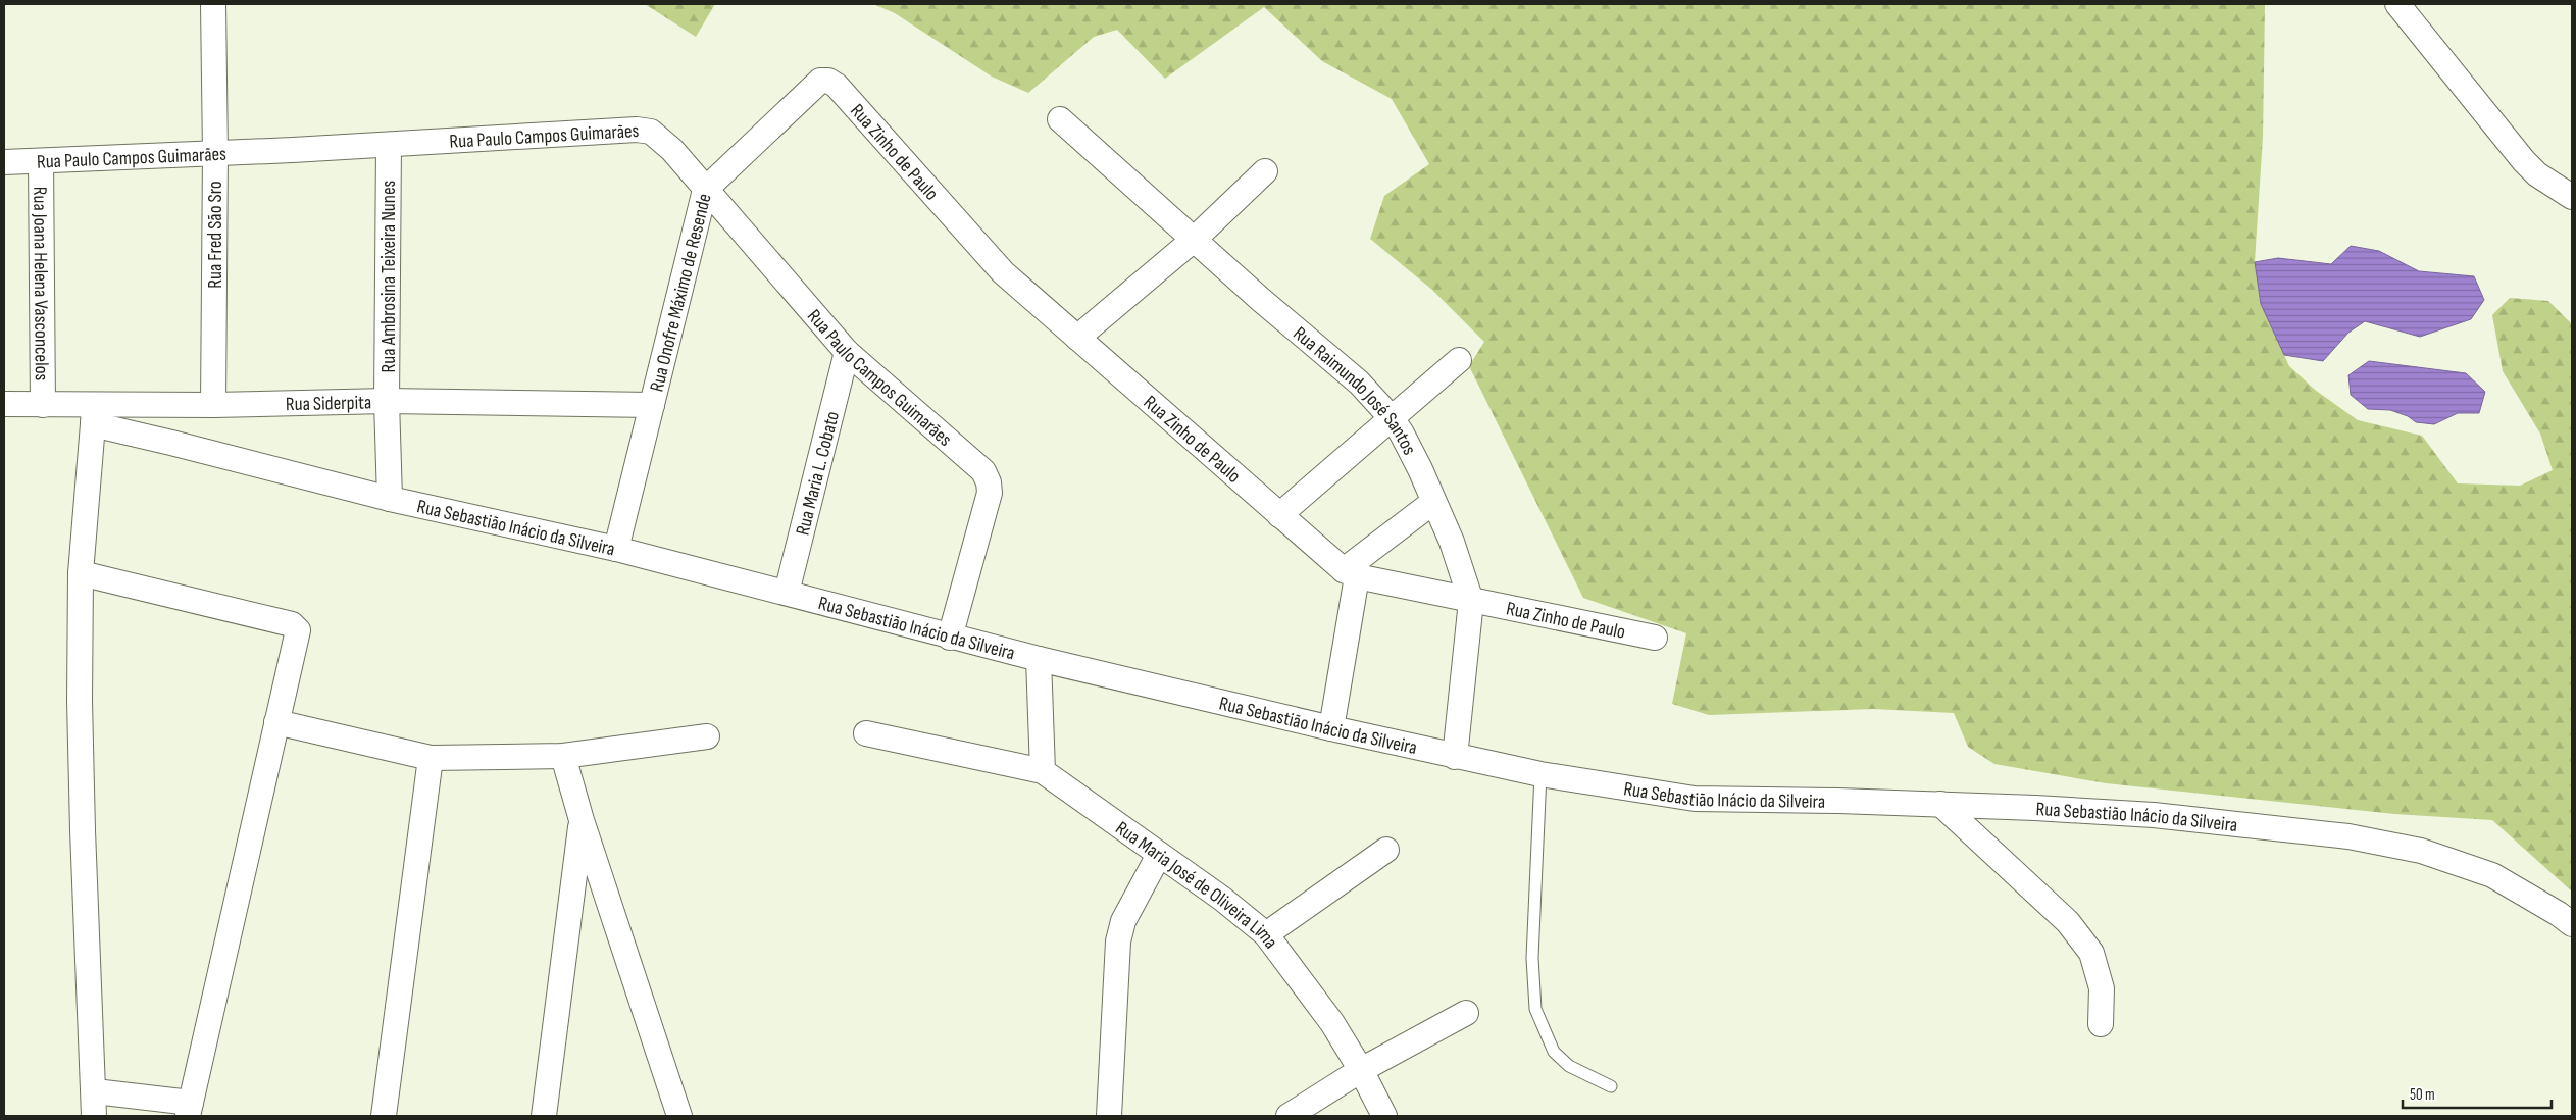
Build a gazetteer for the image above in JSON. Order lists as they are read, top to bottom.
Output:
{
  "streets": {
    "street": [
      "Rua Paulo Campos Guimarães",
      "Rua Zinho de Paulo",
      "Rua Fred São Sro",
      "Rua Ambrosina Teixeira Nunes",
      "Rua Joana Helena Vasconcelos",
      "Rua Onofre Máximo de Resende",
      "Rua Raimundo José Santos",
      "Rua Siderpita",
      "Rua Maria L. Cobato",
      "Rua Sebastião Inácio da Silveira",
      "Rua Maria José de Oliveira Lima"
    ]
  },
  "crossings": [
    ["Rua Paulo Campos Guimarães", "Rua Fred São Sro"],
    ["Rua Paulo Campos Guimarães", "Rua Ambrosina Teixeira Nunes"],
    ["Rua Paulo Campos Guimarães", "Rua Joana Helena Vasconcelos"],
    ["Rua Paulo Campos Guimarães", "Rua Onofre Máximo de Resende"],
    ["Rua Paulo Campos Guimarães", "Rua Maria L. Cobato"],
    ["Rua Paulo Campos Guimarães", "Rua Sebastião Inácio da Silveira"],
    ["Rua Zinho de Paulo", "Rua Onofre Máximo de Resende"],
    ["Rua Zinho de Paulo", "Rua Raimundo José Santos"],
    ["Rua Fred São Sro", "Rua Siderpita"],
    ["Rua Ambrosina Teixeira Nunes", "Rua Siderpita"],
    ["Rua Ambrosina Teixeira Nunes", "Rua Sebastião Inácio da Silveira"],
    ["Rua Joana Helena Vasconcelos", "Rua Siderpita"],
    ["Rua Onofre Máximo de Resende", "Rua Siderpita"],
    ["Rua Onofre Máximo de Resende", "Rua Sebastião Inácio da Silveira"],
    ["Rua Raimundo José Santos", "Rua Sebastião Inácio da Silveira"],
    ["Rua Siderpita", "Rua Sebastião Inácio da Silveira"],
    ["Rua Maria L. Cobato", "Rua Sebastião Inácio da Silveira"]
  ],
  "scale_bar": "50 m"
}
